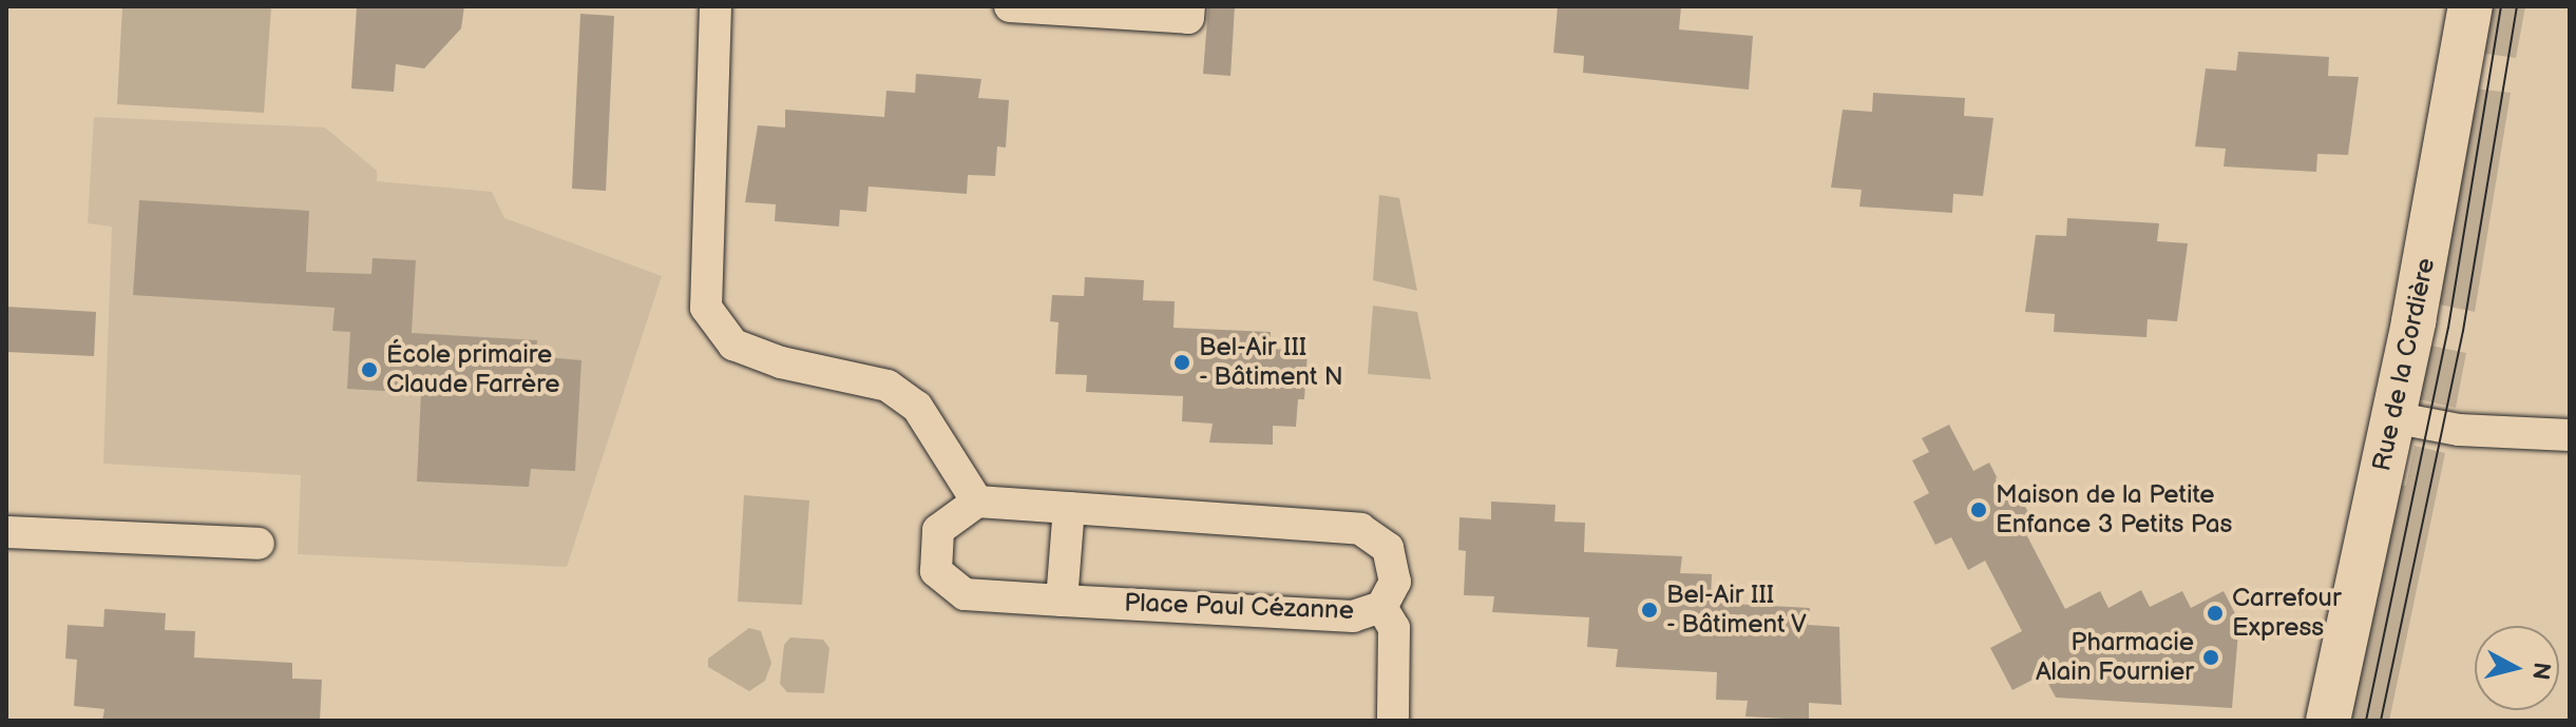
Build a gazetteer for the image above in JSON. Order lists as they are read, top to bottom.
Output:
{
  "streets": {
    "street": ["Rue de la Cordière", "Place Paul Cézanne"]
  },
  "places": [
    "Bel-Air III - Bâtiment N",
    "École primaire Claude Farrère",
    "Maison de la Petite Enfance 3 Petits Pas",
    "Bel-Air III - Bâtiment V",
    "Carrefour Express",
    "Pharmacie Alain Fournier"
  ],
  "north": "right"
}
